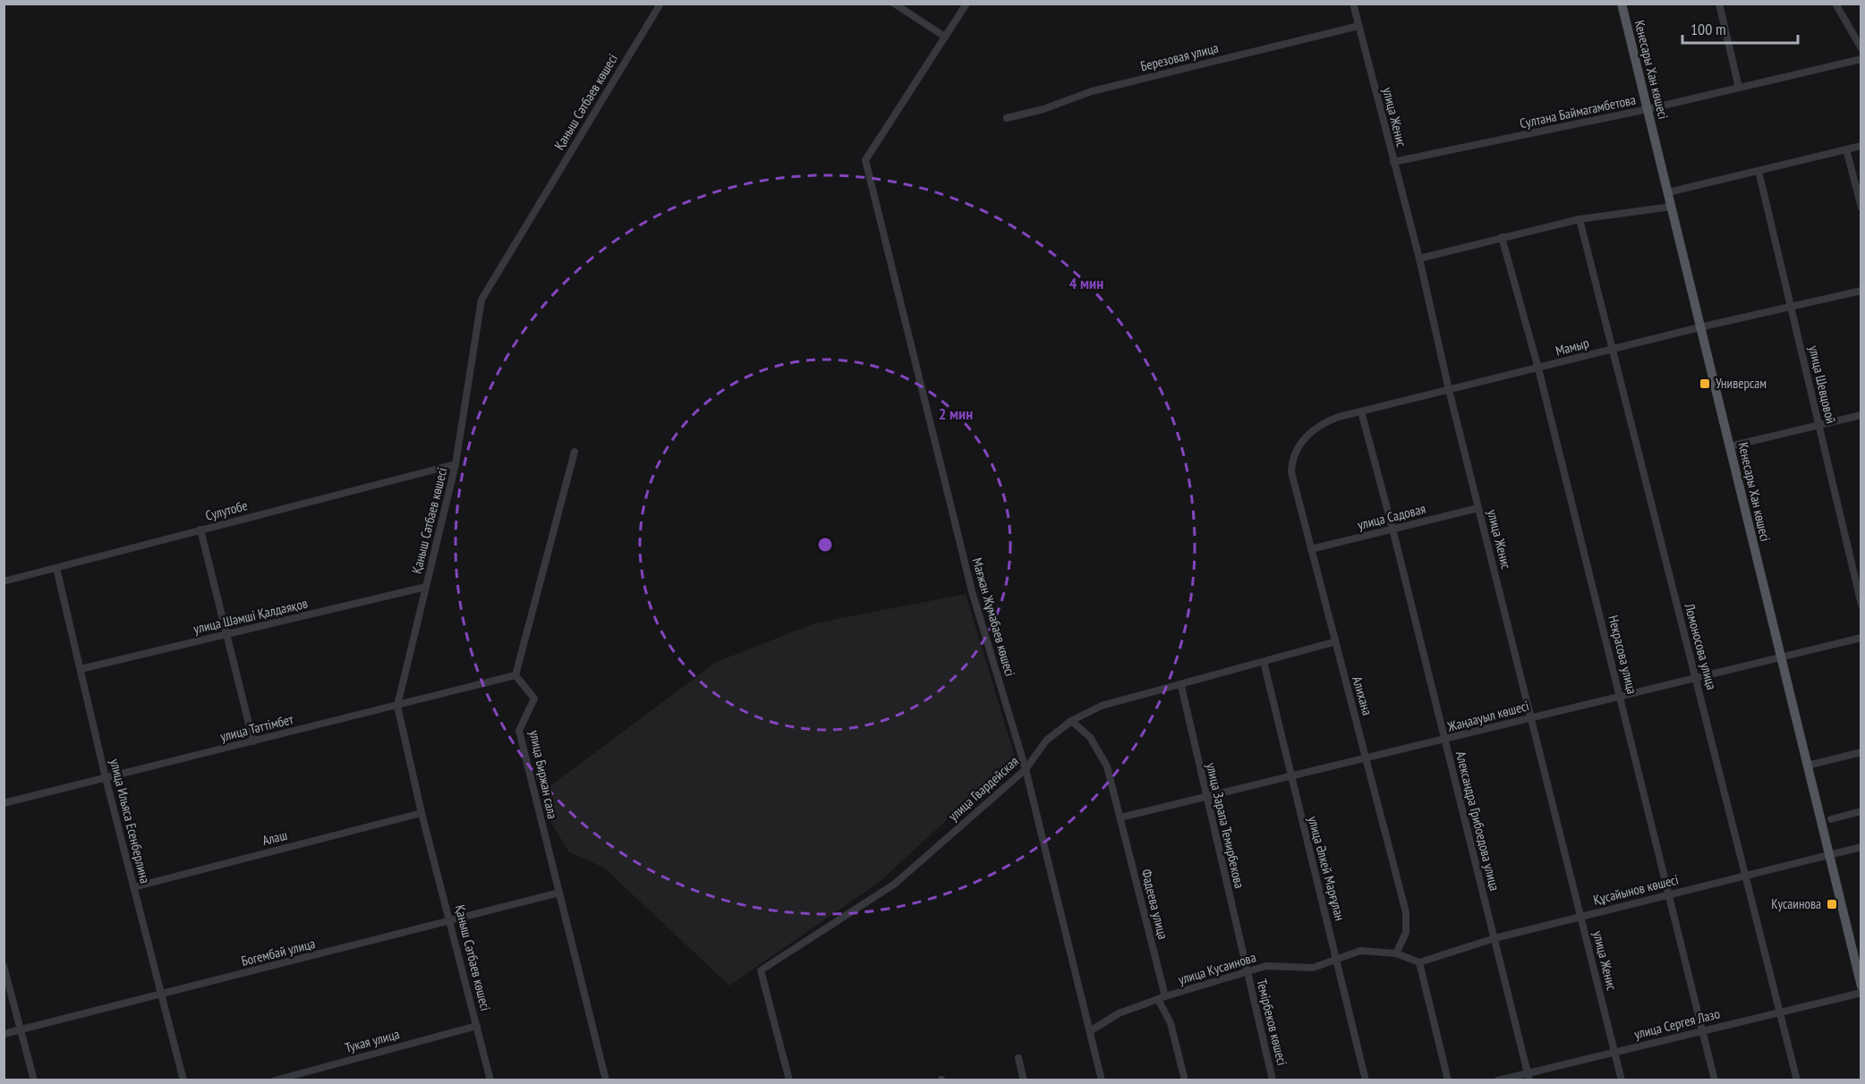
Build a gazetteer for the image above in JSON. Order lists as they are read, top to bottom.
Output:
{
  "streets": {
    "main road": ["Кенесары Хан көшесі"],
    "street": [
      "Березовая улица",
      "Қаныш Сәтбаев көшесі",
      "Султана Баймагамбетова",
      "улица Женис",
      "Мамыр",
      "улица Шевцовой",
      "Сулутобе",
      "улица Садовая",
      "улица Шәмші Қалдаяқов",
      "Мағжан Жұмабаев көшесі",
      "Ломоносова улица",
      "Некрасова улица",
      "Алихана",
      "Жаңаауыл көшесі",
      "улица Тәттімбет",
      "улица Биржан сала",
      "улица Гвардейская",
      "улица Ильяса Есенберлина",
      "Александра Грибоедова улица",
      "улица Зарапа Темирбекова",
      "Алаш",
      "улица Әлкей Марғұлан",
      "Құсайынов көшесі",
      "Фадеева улица",
      "Богембай улица",
      "улица Кусаинова",
      "Темірбеков көшесі",
      "улица Сергея Лазо",
      "Тукая улица"
    ]
  },
  "crossings": [
    ["Березовая улица", "улица Женис"],
    ["Кенесары Хан көшесі", "Султана Баймагамбетова"],
    ["Кенесары Хан көшесі", "Мамыр"],
    ["Кенесары Хан көшесі", "Жаңаауыл көшесі"],
    ["Кенесары Хан көшесі", "Құсайынов көшесі"],
    ["Қаныш Сәтбаев көшесі", "Сулутобе"],
    ["Қаныш Сәтбаев көшесі", "улица Шәмші Қалдаяқов"],
    ["Қаныш Сәтбаев көшесі", "улица Тәттімбет"],
    ["Қаныш Сәтбаев көшесі", "Алаш"],
    ["Қаныш Сәтбаев көшесі", "Богембай улица"],
    ["Қаныш Сәтбаев көшесі", "Тукая улица"],
    ["Султана Баймагамбетова", "улица Женис"],
    ["улица Женис", "Мамыр"],
    ["улица Женис", "улица Садовая"],
    ["улица Женис", "Жаңаауыл көшесі"],
    ["улица Женис", "Құсайынов көшесі"],
    ["улица Женис", "улица Сергея Лазо"],
    ["Мамыр", "улица Шевцовой"],
    ["Мамыр", "Ломоносова улица"],
    ["Мамыр", "Некрасова улица"],
    ["Мамыр", "Алихана"],
    ["Мамыр", "Александра Грибоедова улица"],
    ["Сулутобе", "улица Ильяса Есенберлина"],
    ["улица Садовая", "Алихана"],
    ["улица Садовая", "Александра Грибоедова улица"],
    ["улица Шәмші Қалдаяқов", "улица Ильяса Есенберлина"],
    ["Мағжан Жұмабаев көшесі", "улица Гвардейская"],
    ["Мағжан Жұмабаев көшесі", "улица Кусаинова"],
    ["Ломоносова улица", "Жаңаауыл көшесі"],
    ["Ломоносова улица", "Құсайынов көшесі"],
    ["Ломоносова улица", "улица Сергея Лазо"],
    ["Некрасова улица", "Жаңаауыл көшесі"],
    ["Некрасова улица", "Құсайынов көшесі"],
    ["Некрасова улица", "улица Сергея Лазо"],
    ["Алихана", "Жаңаауыл көшесі"],
    ["Алихана", "улица Гвардейская"],
    ["Алихана", "улица Кусаинова"],
    ["Жаңаауыл көшесі", "Александра Грибоедова улица"],
    ["Жаңаауыл көшесі", "улица Зарапа Темирбекова"],
    ["Жаңаауыл көшесі", "улица Әлкей Марғұлан"],
    ["Жаңаауыл көшесі", "Фадеева улица"],
    ["улица Тәттімбет", "улица Биржан сала"],
    ["улица Тәттімбет", "улица Ильяса Есенберлина"],
    ["улица Биржан сала", "Богембай улица"],
    ["улица Гвардейская", "улица Зарапа Темирбекова"],
    ["улица Гвардейская", "улица Әлкей Марғұлан"],
    ["улица Гвардейская", "Фадеева улица"],
    ["улица Ильяса Есенберлина", "Алаш"],
    ["улица Ильяса Есенберлина", "Богембай улица"],
    ["Александра Грибоедова улица", "Құсайынов көшесі"],
    ["Александра Грибоедова улица", "улица Сергея Лазо"],
    ["улица Зарапа Темирбекова", "улица Кусаинова"],
    ["улица Зарапа Темирбекова", "Темірбеков көшесі"],
    ["улица Әлкей Марғұлан", "улица Кусаинова"],
    ["Құсайынов көшесі", "улица Кусаинова"],
    ["Фадеева улица", "улица Кусаинова"],
    ["улица Кусаинова", "Темірбеков көшесі"]
  ],
  "places": {
    "transit": ["Универсам", "Кусаинова"]
  },
  "scale_bar": "100 m",
  "rings": ["4 мин", "2 мин"]
}
